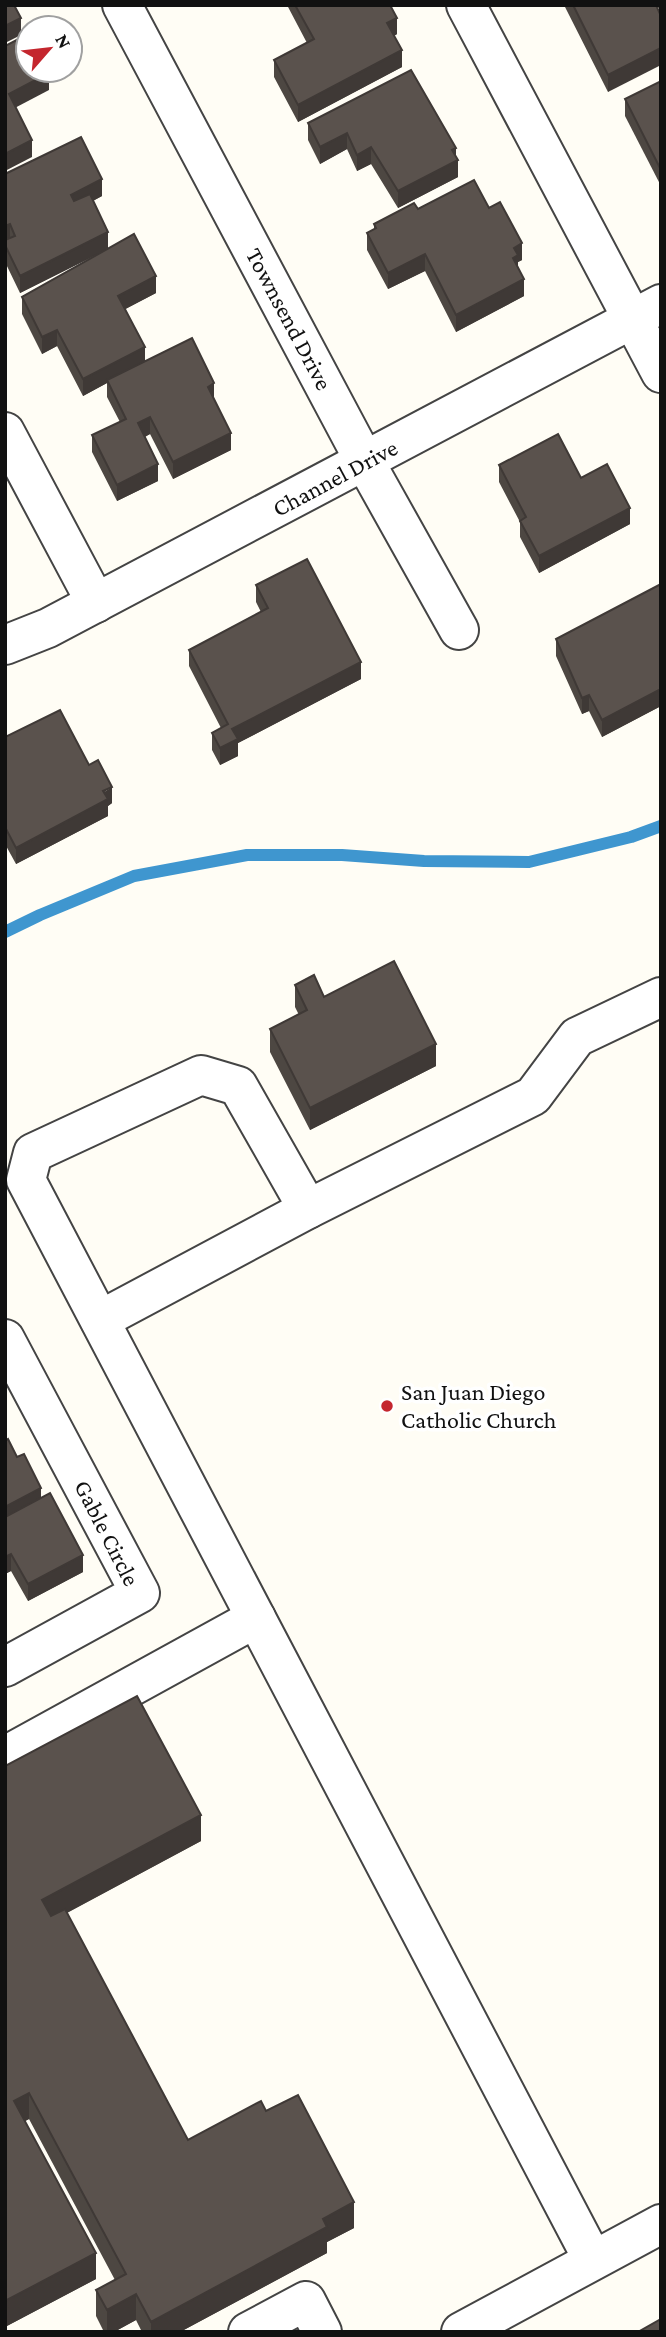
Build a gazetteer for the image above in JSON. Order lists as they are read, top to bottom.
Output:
{
  "streets": {
    "street": ["Townsend Drive", "Channel Drive", "Gable Circle"]
  },
  "crossings": [
    ["Townsend Drive", "Channel Drive"]
  ],
  "places": ["San Juan Diego Catholic Church"],
  "north": "top right"
}
